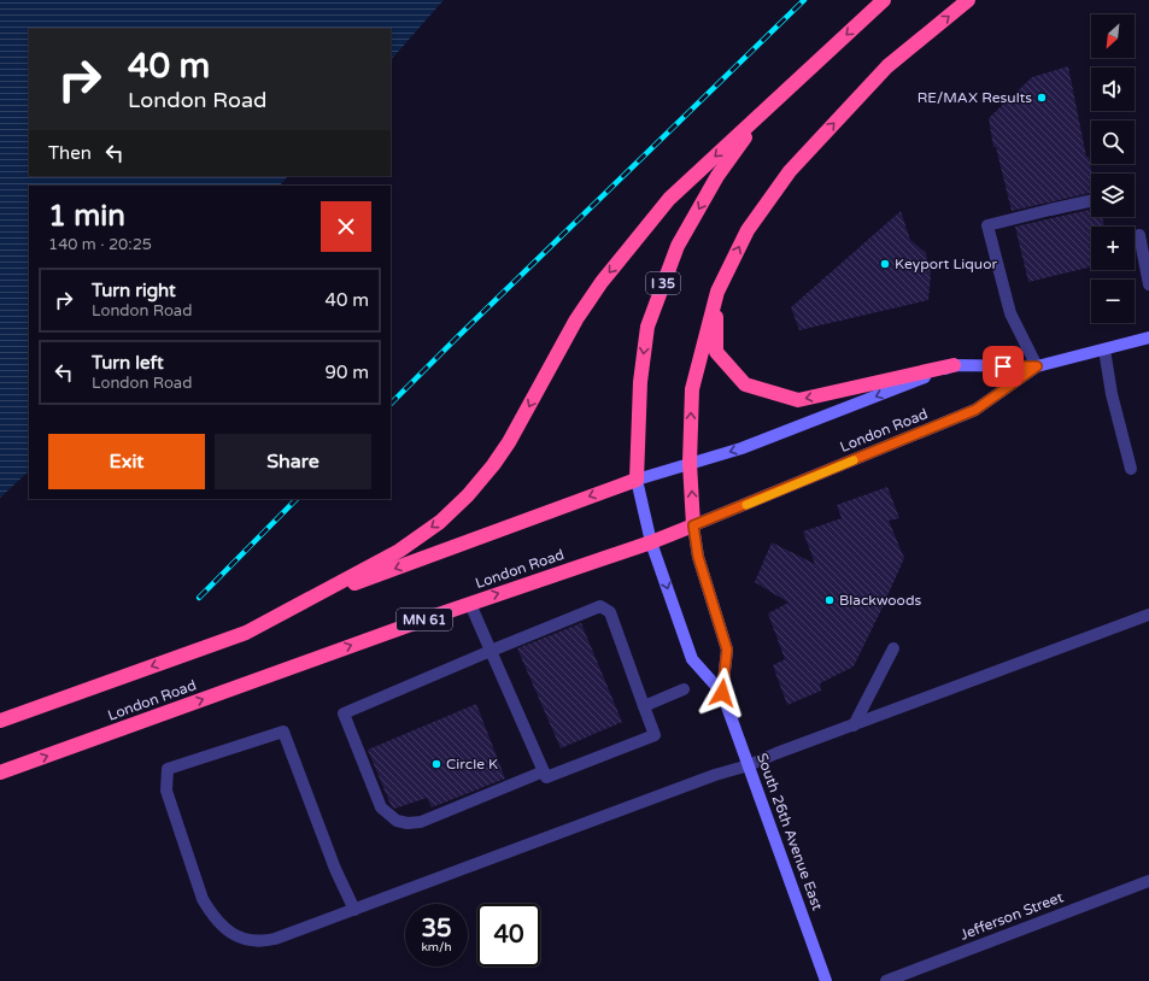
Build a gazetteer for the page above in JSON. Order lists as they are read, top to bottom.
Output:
{
  "streets": {
    "highway": ["I 35", "London Road", "MN 61"],
    "main road": ["South 26th Avenue East"],
    "street": ["Jefferson Street"]
  },
  "crossings": [
    ["I 35", "London Road"],
    ["I 35", "South 26th Avenue East"],
    ["London Road", "South 26th Avenue East"]
  ],
  "places": [
    "RE/MAX Results",
    "Keyport Liquor",
    "Blackwoods",
    "Circle K"
  ],
  "north": "bottom left",
  "page": {
    "map_buttons": ["+", "−"],
    "turn": ["40 m", "London Road"],
    "then": "Then",
    "heading": ["1 min", "140 m · 20:25"],
    "list": [
      {
        "name": "Turn right",
        "note": "London Road",
        "value": "40 m"
      },
      {
        "name": "Turn left",
        "note": "London Road",
        "value": "90 m"
      }
    ],
    "buttons": ["Exit", "Share"],
    "speed": "35 km/h",
    "limit": "40"
  }
}
